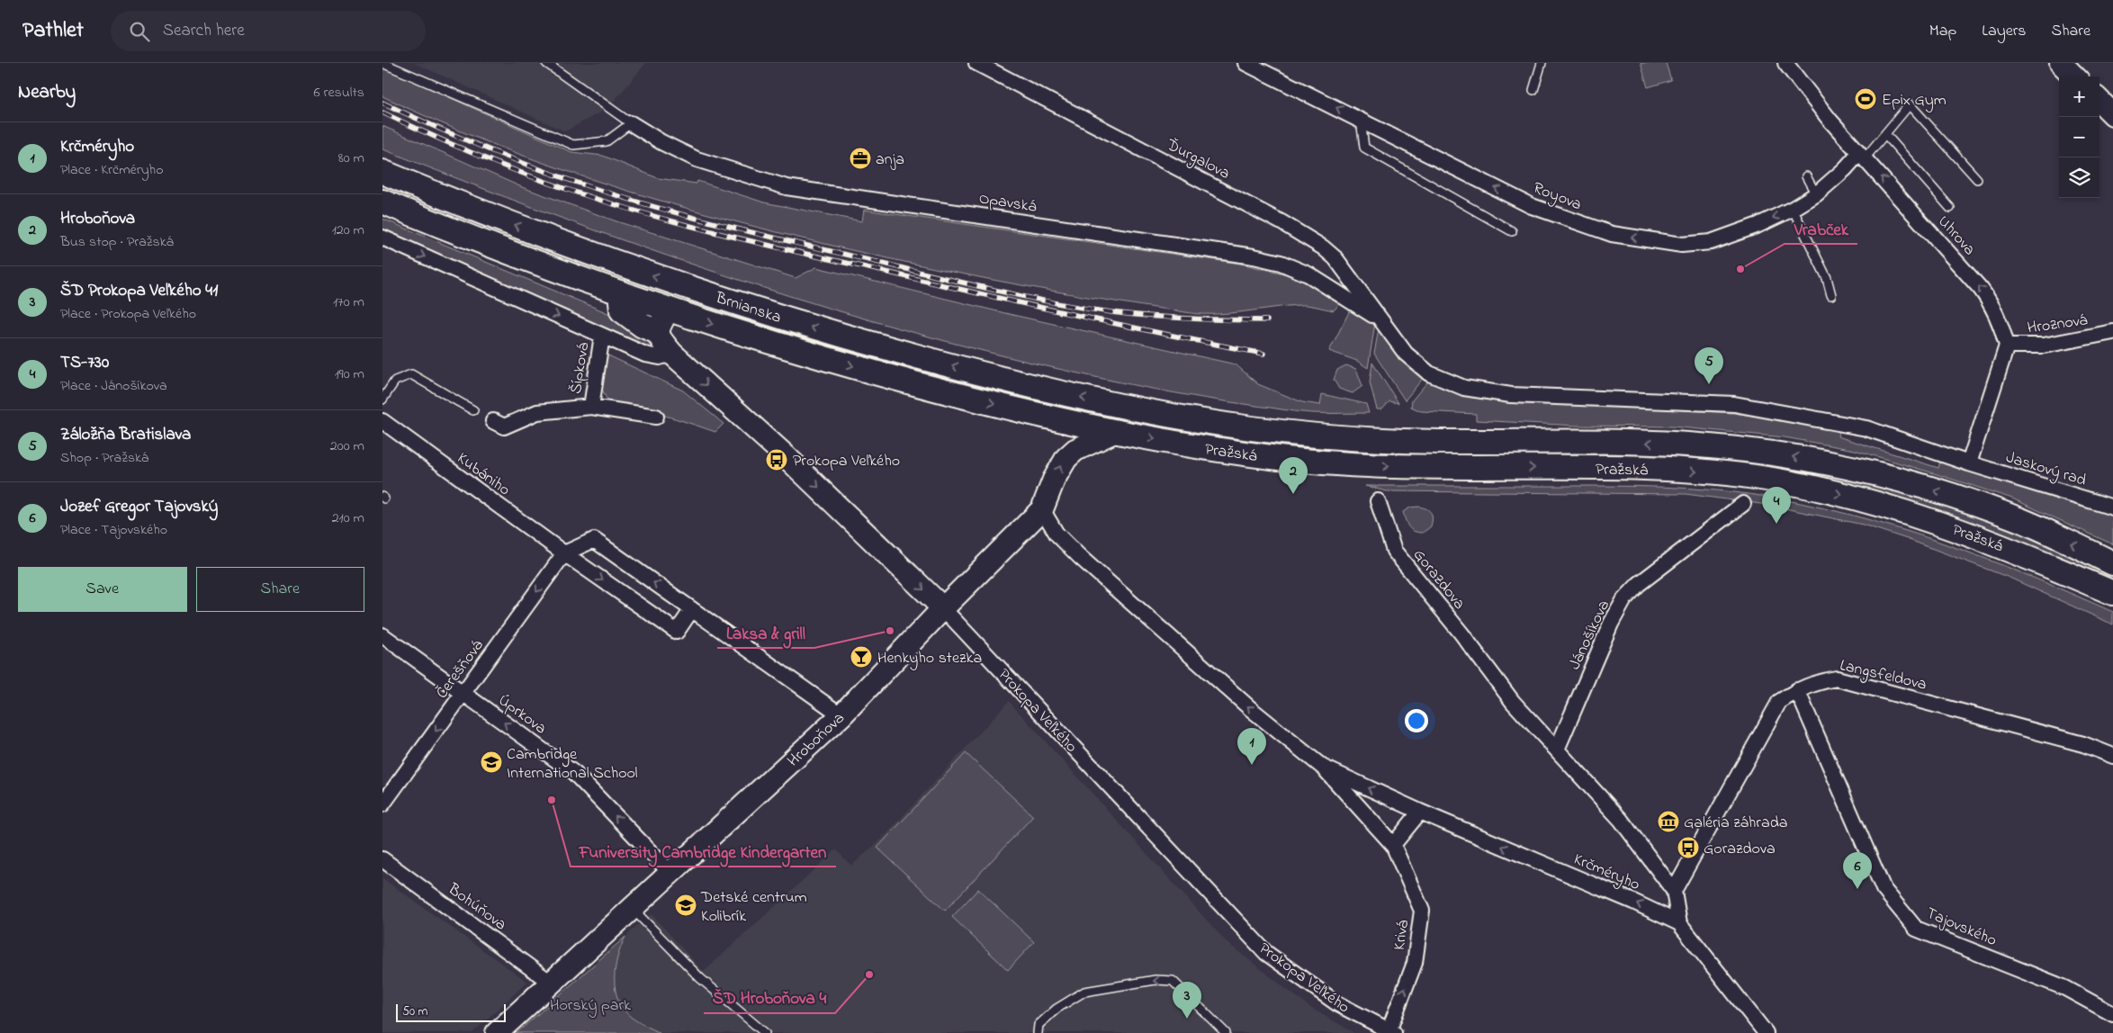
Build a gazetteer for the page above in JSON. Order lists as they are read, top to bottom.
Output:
{
  "streets": {
    "main road": ["Brnianska", "Pražská"],
    "street": [
      "Ďurgalova",
      "Royova",
      "Opavská",
      "Uhrova",
      "Hroznová",
      "Šípková",
      "Jaskový rad",
      "Kubániho",
      "Gorazdova",
      "Jánošíkova",
      "Čerešňová",
      "Langsfeldova",
      "Prokopa Veľkého",
      "Úprkova",
      "Hroboňova",
      "Krčméryho",
      "Bohúňova",
      "Tajovského",
      "Krivá"
    ]
  },
  "crossings": [
    ["Ďurgalova", "Opavská"],
    ["Royova", "Uhrova"],
    ["Uhrova", "Hroznová"],
    ["Brnianska", "Pražská"],
    ["Brnianska", "Hroboňova"],
    ["Pražská", "Hroboňova"],
    ["Kubániho", "Čerešňová"],
    ["Gorazdova", "Jánošíkova"],
    ["Gorazdova", "Langsfeldova"],
    ["Gorazdova", "Krčméryho"],
    ["Čerešňová", "Úprkova"],
    ["Langsfeldova", "Tajovského"],
    ["Prokopa Veľkého", "Hroboňova"],
    ["Prokopa Veľkého", "Krivá"],
    ["Úprkova", "Hroboňova"],
    ["Hroboňova", "Krčméryho"],
    ["Hroboňova", "Bohúňova"],
    ["Krčméryho", "Krivá"]
  ],
  "one_way": [
    "Royova",
    "Uhrova",
    "Čerešňová",
    "Úprkova",
    "Krčméryho",
    "Krivá"
  ],
  "parks": ["Horský park"],
  "places": {
    "sports": ["Epix Gym"],
    "office": ["anja"],
    "other": [
      "Vrabček",
      "Laksa & grill",
      "Funiversity Cambridge Kindergarten",
      "ŠD Hroboňova 4"
    ],
    "bus stop": ["Prokopa Veľkého", "Gorazdova"],
    "bar": ["Henkyho stezka"],
    "school or university": ["Cambridge International School", "Detské centrum Kolibrík"],
    "museum": ["Galéria záhrada"]
  },
  "scale_bar": "50 m",
  "page": {
    "header": "Pathlet",
    "search": "Search here",
    "nav": ["Map", "Layers", "Share"],
    "heading": ["Nearby", "6 results"],
    "map_buttons": ["+", "−"],
    "list": [
      {
        "mark": "1",
        "name": "Krčméryho",
        "note": "Place · Krčméryho",
        "value": "80 m"
      },
      {
        "mark": "2",
        "name": "Hroboňova",
        "note": "Bus stop · Pražská",
        "value": "120 m"
      },
      {
        "mark": "3",
        "name": "ŠD Prokopa Veľkého 41",
        "note": "Place · Prokopa Veľkého",
        "value": "170 m"
      },
      {
        "mark": "4",
        "name": "TS-730",
        "note": "Place · Jánošíkova",
        "value": "190 m"
      },
      {
        "mark": "5",
        "name": "Záložňa Bratislava",
        "note": "Shop · Pražská",
        "value": "200 m"
      },
      {
        "mark": "6",
        "name": "Jozef Gregor Tajovský",
        "note": "Place · Tajovského",
        "value": "210 m"
      }
    ],
    "pins": [
      "5",
      "2",
      "4",
      "1",
      "6",
      "3"
    ],
    "buttons": ["Save", "Share"],
    "scale": "50 m"
  }
}
